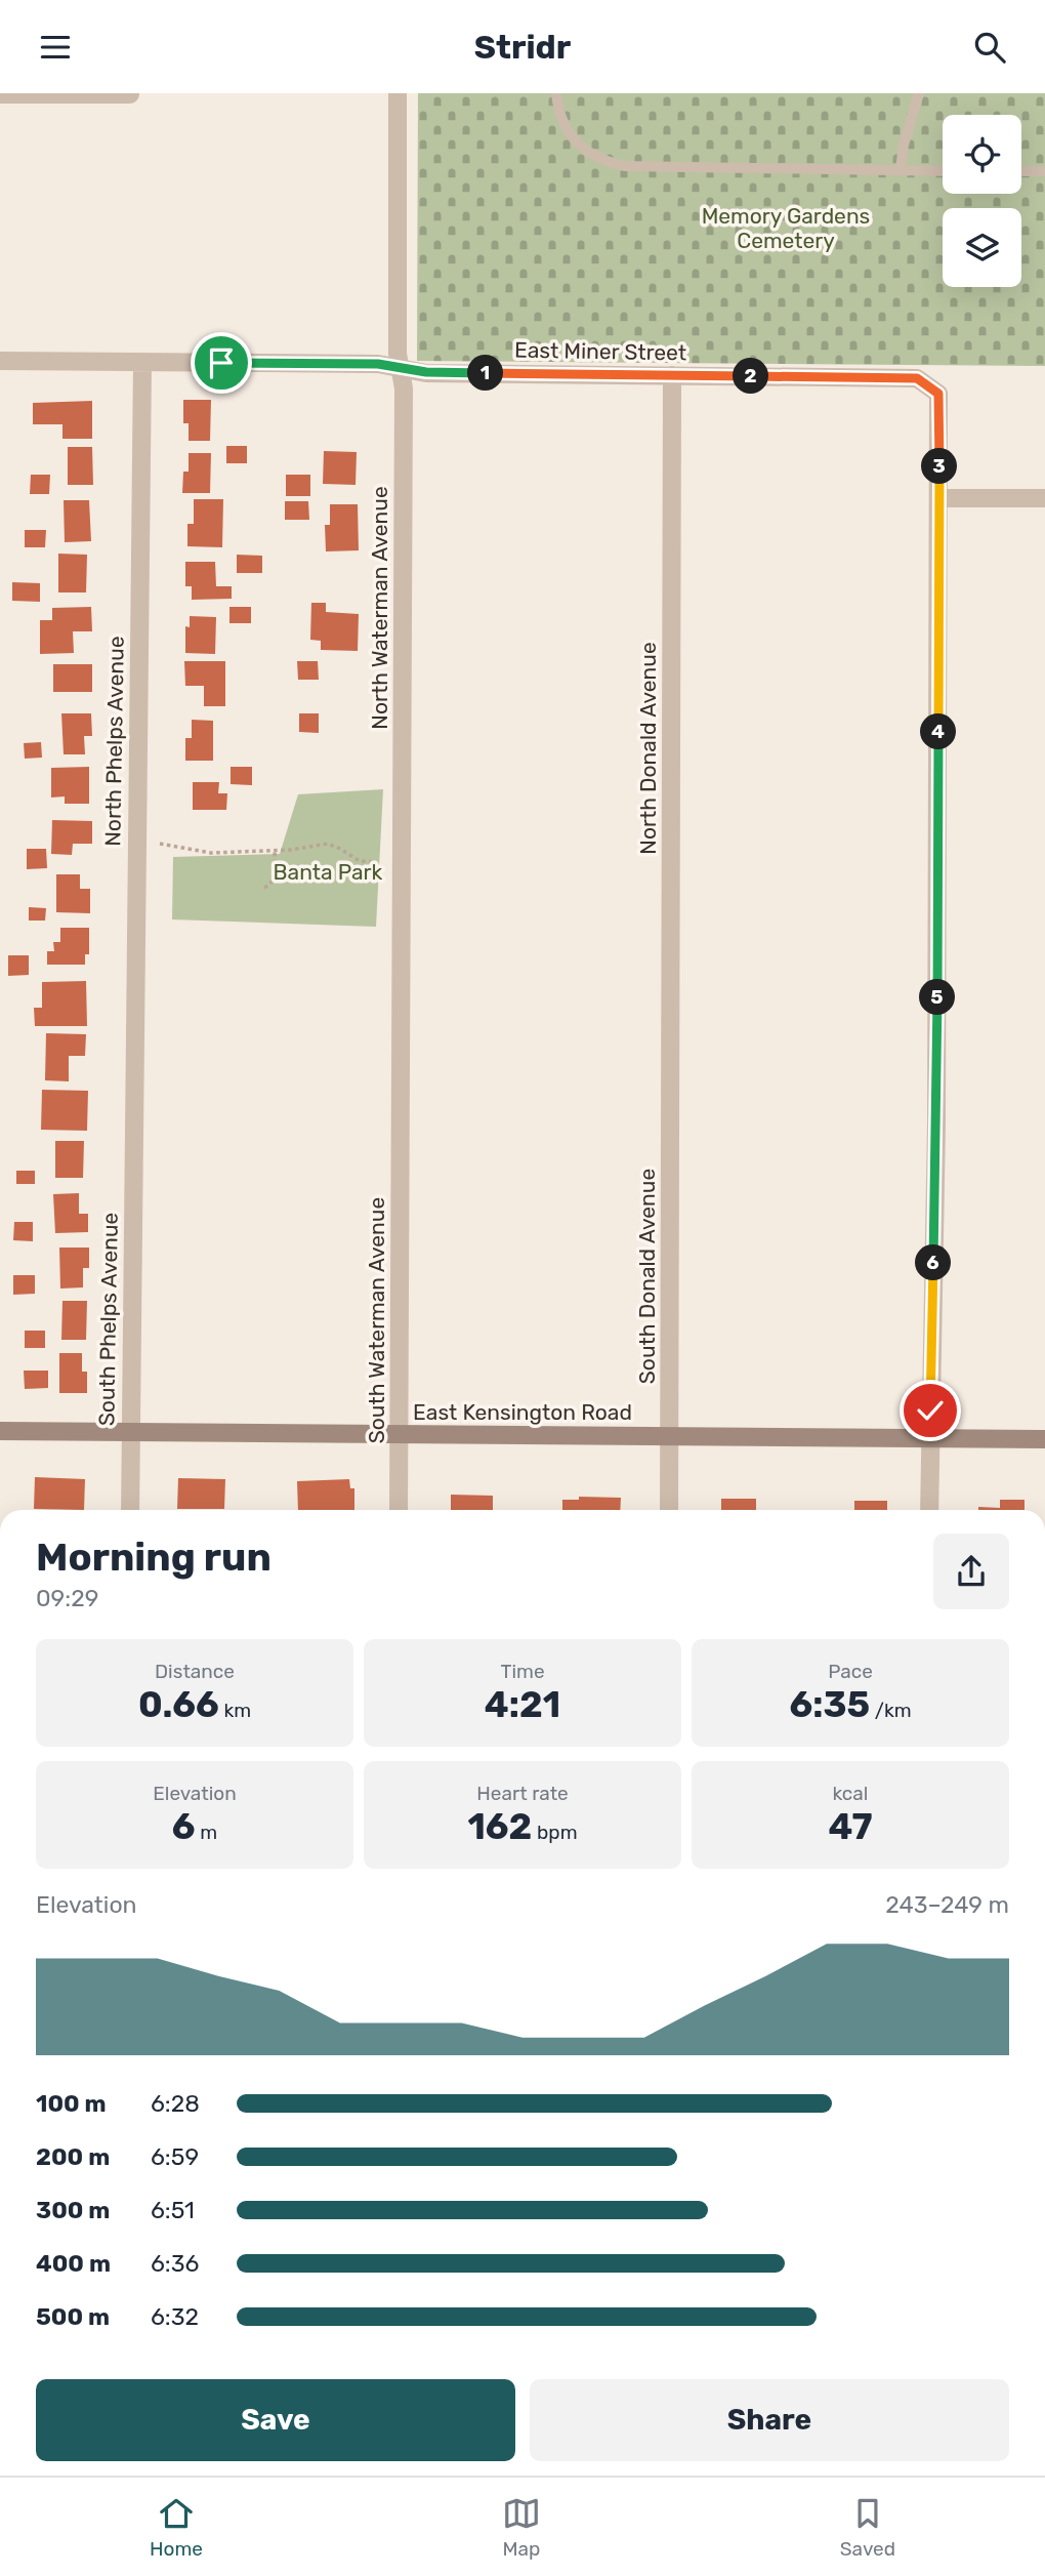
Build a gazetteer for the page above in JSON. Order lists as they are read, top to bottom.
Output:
{
  "streets": {
    "main road": ["East Kensington Road"],
    "street": [
      "East Miner Street",
      "North Waterman Avenue",
      "North Phelps Avenue",
      "North Donald Avenue",
      "South Donald Avenue",
      "South Phelps Avenue",
      "South Waterman Avenue"
    ]
  },
  "crossings": [
    ["East Miner Street", "North Waterman Avenue"],
    ["East Miner Street", "North Phelps Avenue"],
    ["East Miner Street", "North Donald Avenue"],
    ["North Waterman Avenue", "South Waterman Avenue"],
    ["North Phelps Avenue", "South Phelps Avenue"],
    ["North Donald Avenue", "South Donald Avenue"],
    ["South Donald Avenue", "East Kensington Road"],
    ["South Phelps Avenue", "East Kensington Road"],
    ["South Waterman Avenue", "East Kensington Road"]
  ],
  "parks": ["Memory Gardens Cemetery", "Banta Park"],
  "page": {
    "header": "Stridr",
    "pins": [
      "1",
      "2",
      "3",
      "4",
      "5",
      "6"
    ],
    "heading": ["Morning run", "09:29"],
    "stats": [
      ["Distance", "0.66 km"],
      ["Time", "4:21"],
      ["Pace", "6:35 /km"],
      ["Elevation", "6 m"],
      ["Heart rate", "162 bpm"],
      ["kcal", "47"]
    ],
    "chart": ["Elevation", "243–249 m"],
    "list": [
      {
        "name": "100 m",
        "note": "6:28"
      },
      {
        "name": "200 m",
        "note": "6:59"
      },
      {
        "name": "300 m",
        "note": "6:51"
      },
      {
        "name": "400 m",
        "note": "6:36"
      },
      {
        "name": "500 m",
        "note": "6:32"
      }
    ],
    "buttons": ["Save", "Share"],
    "tabs": ["Home", "Map", "Saved"]
  }
}
